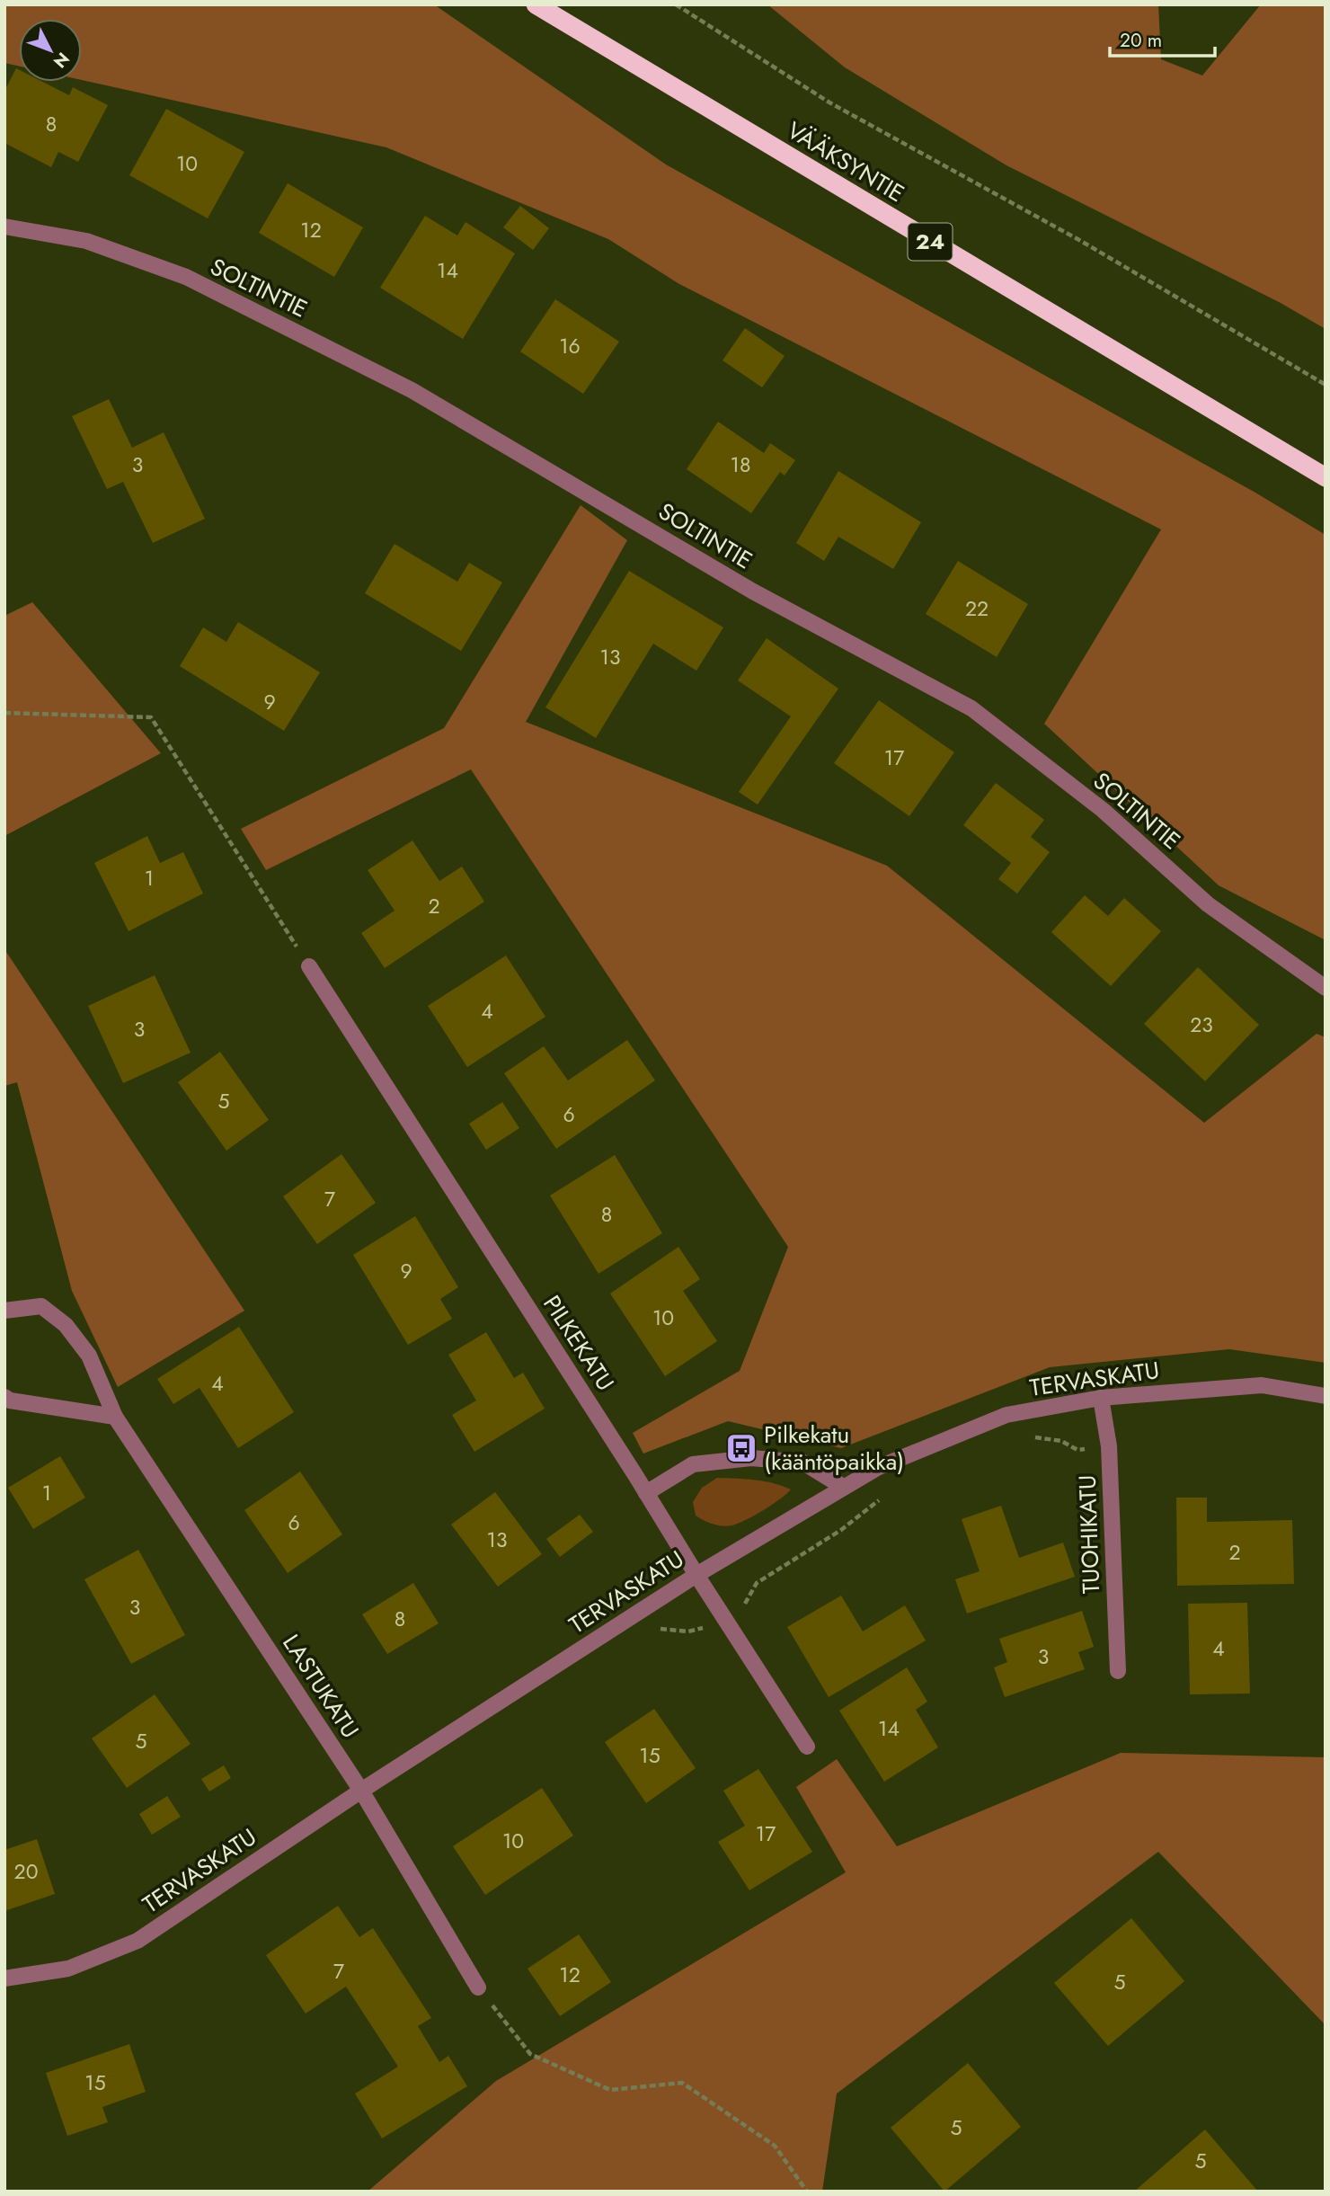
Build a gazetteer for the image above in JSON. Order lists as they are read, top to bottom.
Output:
{
  "streets": {
    "highway": ["VÄÄKSYNTIE", "24"],
    "street": [
      "SOLTINTIE",
      "PILKEKATU",
      "TERVASKATU",
      "TUOHIKATU",
      "LASTUKATU"
    ]
  },
  "crossings": [
    ["PILKEKATU", "TERVASKATU"],
    ["TERVASKATU", "TUOHIKATU"],
    ["TERVASKATU", "LASTUKATU"]
  ],
  "places": {
    "bus stop": ["Pilkekatu (kääntöpaikka)"]
  },
  "house_numbers": [
    "8",
    "10",
    "12",
    "14",
    "16",
    "3",
    "18",
    "22",
    "13",
    "9",
    "17",
    "1",
    "2",
    "4",
    "23",
    "3",
    "5",
    "6",
    "7",
    "8",
    "9",
    "10",
    "4",
    "1",
    "6",
    "13",
    "2",
    "3",
    "8",
    "4",
    "3",
    "14",
    "5",
    "15",
    "17",
    "10",
    "20",
    "7",
    "12",
    "5",
    "15",
    "5",
    "5"
  ],
  "scale_bar": "20 m",
  "north": "bottom right"
}
